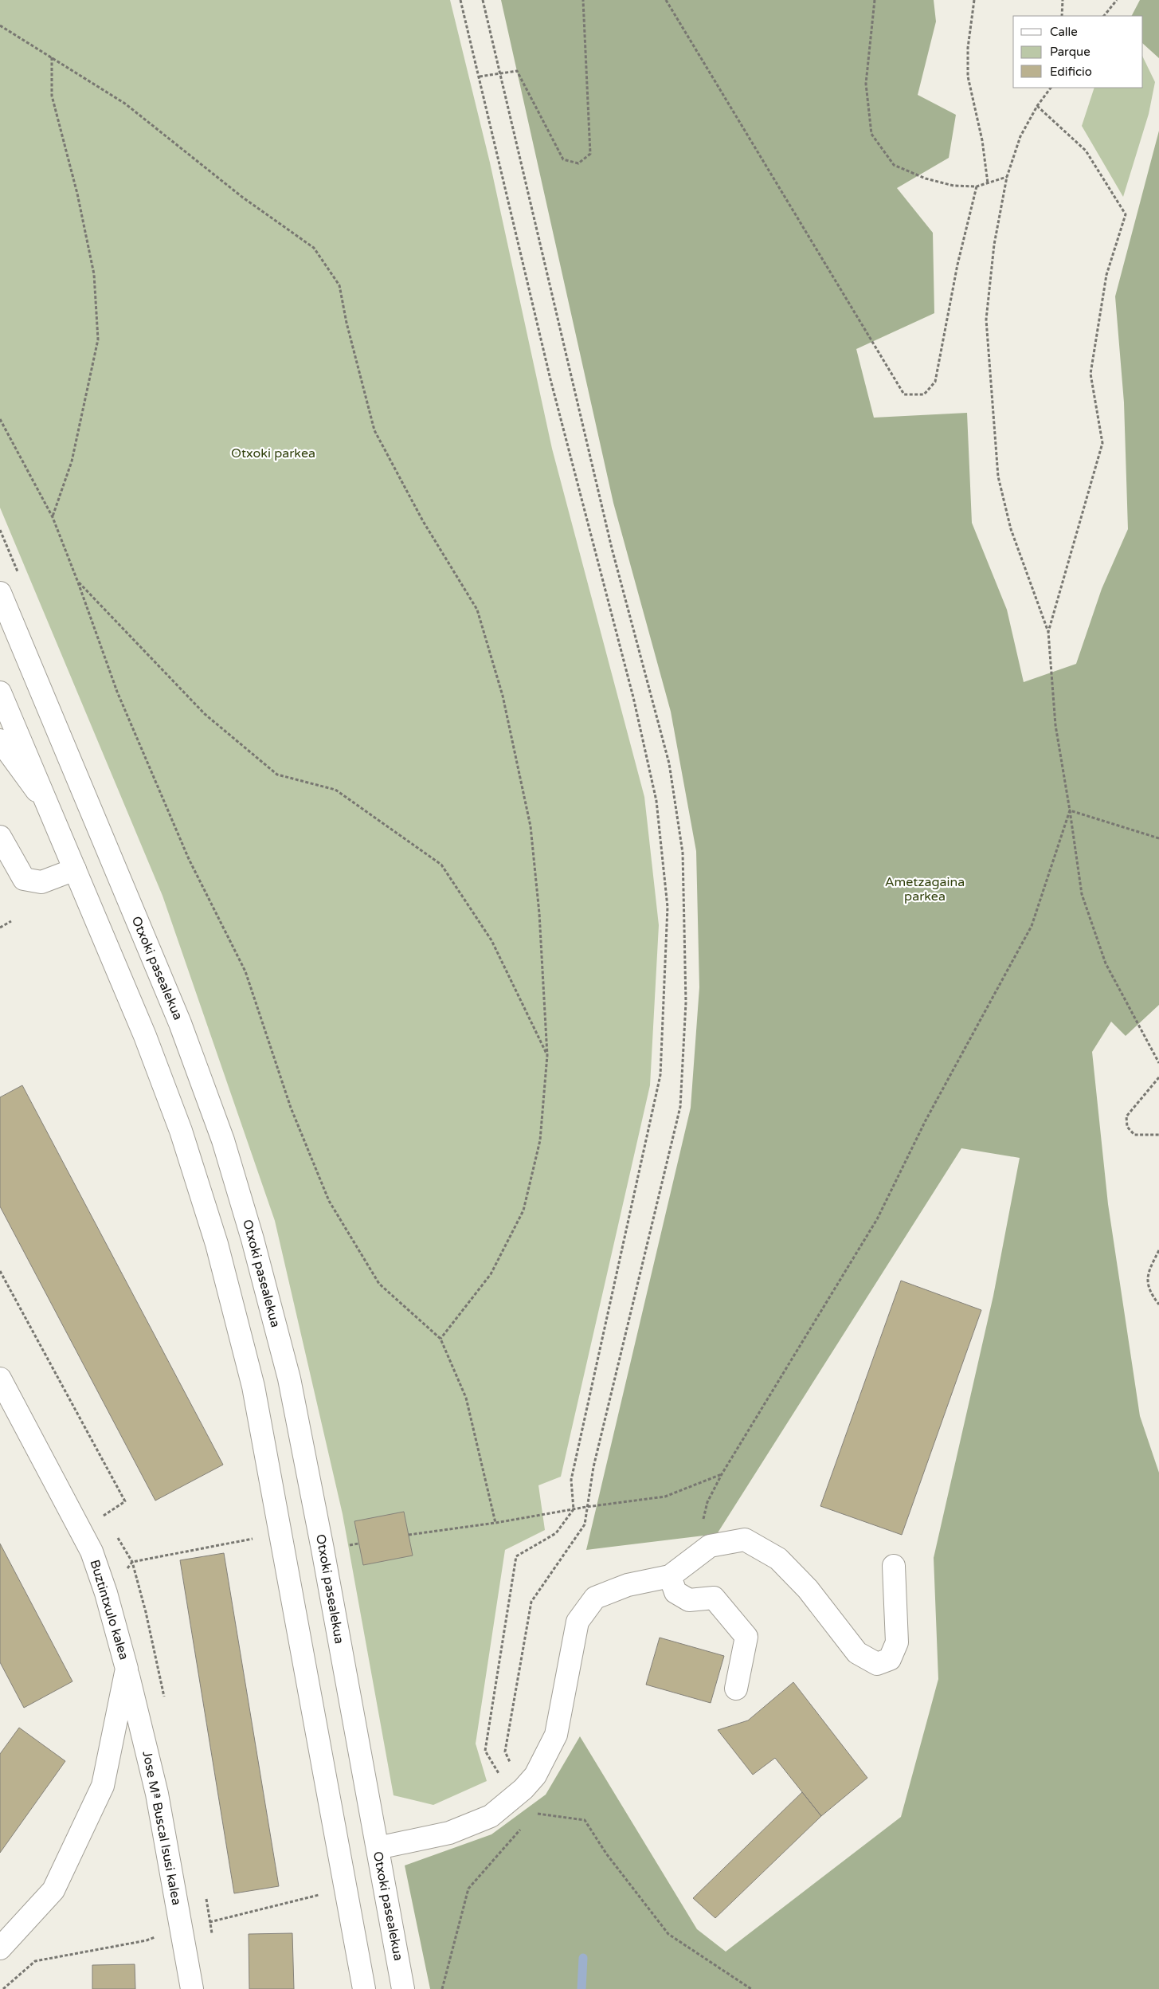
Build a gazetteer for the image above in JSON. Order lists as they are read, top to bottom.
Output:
{
  "streets": {
    "main road": ["Otxoki pasealekua", "Buztintxulo kalea", "Jose Mª Buscal Isusi kalea"]
  },
  "crossings": [
    ["Buztintxulo kalea", "Jose Mª Buscal Isusi kalea"]
  ],
  "parks": ["Otxoki parkea", "Ametzagaina parkea"],
  "legend": ["Calle", "Parque", "Edificio"]
}
